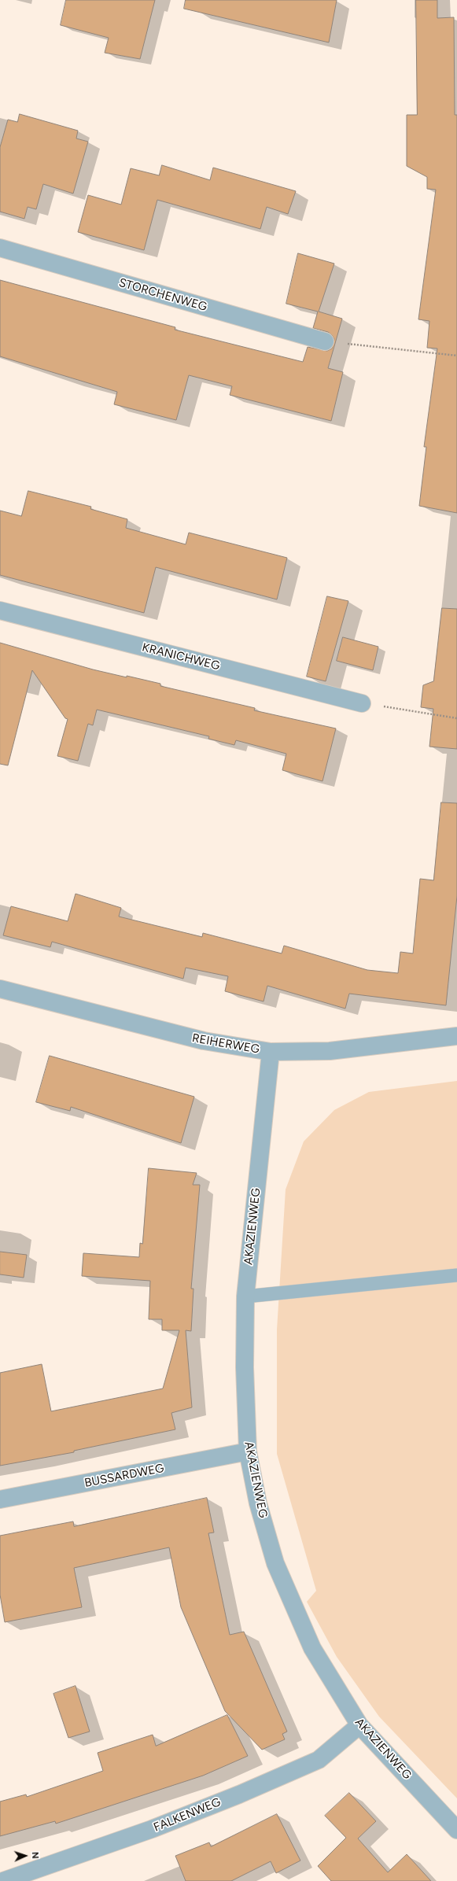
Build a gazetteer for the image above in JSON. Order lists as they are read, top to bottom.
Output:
{
  "streets": {
    "street": [
      "STORCHENWEG",
      "KRANICHWEG",
      "REIHERWEG",
      "AKAZIENWEG",
      "BUSSARDWEG",
      "FALKENWEG"
    ]
  },
  "crossings": [
    ["REIHERWEG", "AKAZIENWEG"],
    ["AKAZIENWEG", "BUSSARDWEG"],
    ["AKAZIENWEG", "FALKENWEG"]
  ],
  "north": "right"
}
